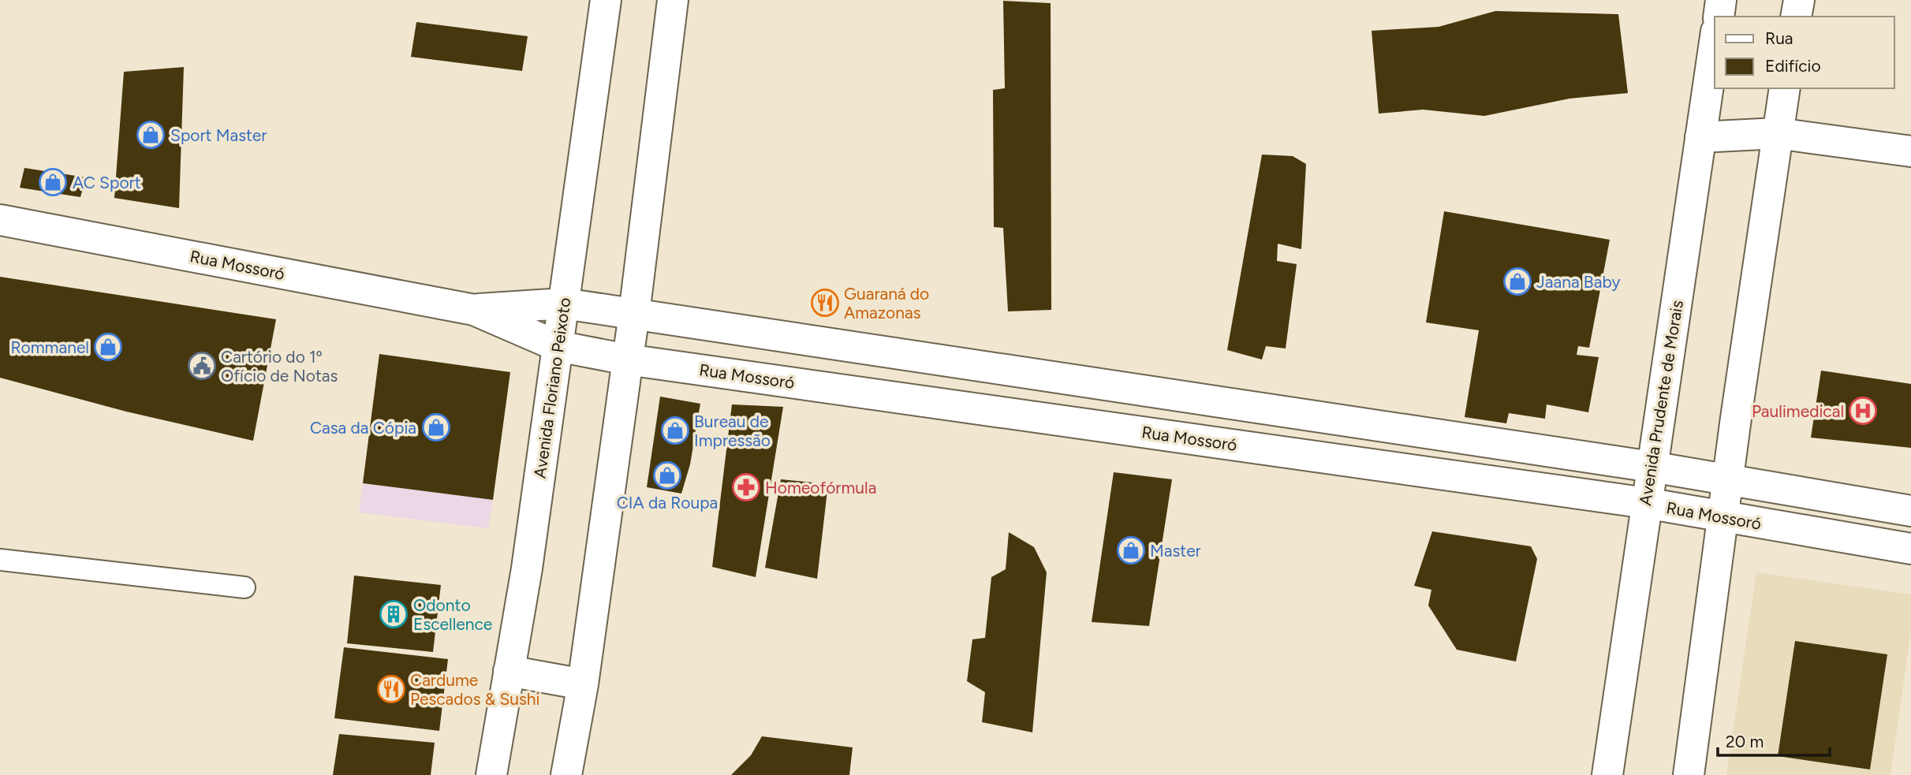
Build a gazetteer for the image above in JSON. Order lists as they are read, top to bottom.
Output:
{
  "streets": {
    "main road": ["Rua Mossoró", "Avenida Floriano Peixoto", "Avenida Prudente de Morais"]
  },
  "crossings": [
    ["Rua Mossoró", "Avenida Floriano Peixoto"],
    ["Rua Mossoró", "Avenida Prudente de Morais"]
  ],
  "places": {
    "shop": [
      "Sport Master",
      "AC Sport",
      "Jaana Baby",
      "Rommanel",
      "Casa da Cópia",
      "Bureau de Impressão",
      "CIA da Roupa",
      "Master"
    ],
    "restaurant": ["Guaraná do Amazonas", "Cardume Pescados & Sushi"],
    "public building": ["Cartório do 1º Ofício de Notas"],
    "hospital": ["Paulimedical"],
    "pharmacy": ["Homeofórmula"],
    "building": ["Odonto Escellence"]
  },
  "legend": ["Rua", "Edifício"],
  "scale_bar": "20 m"
}
